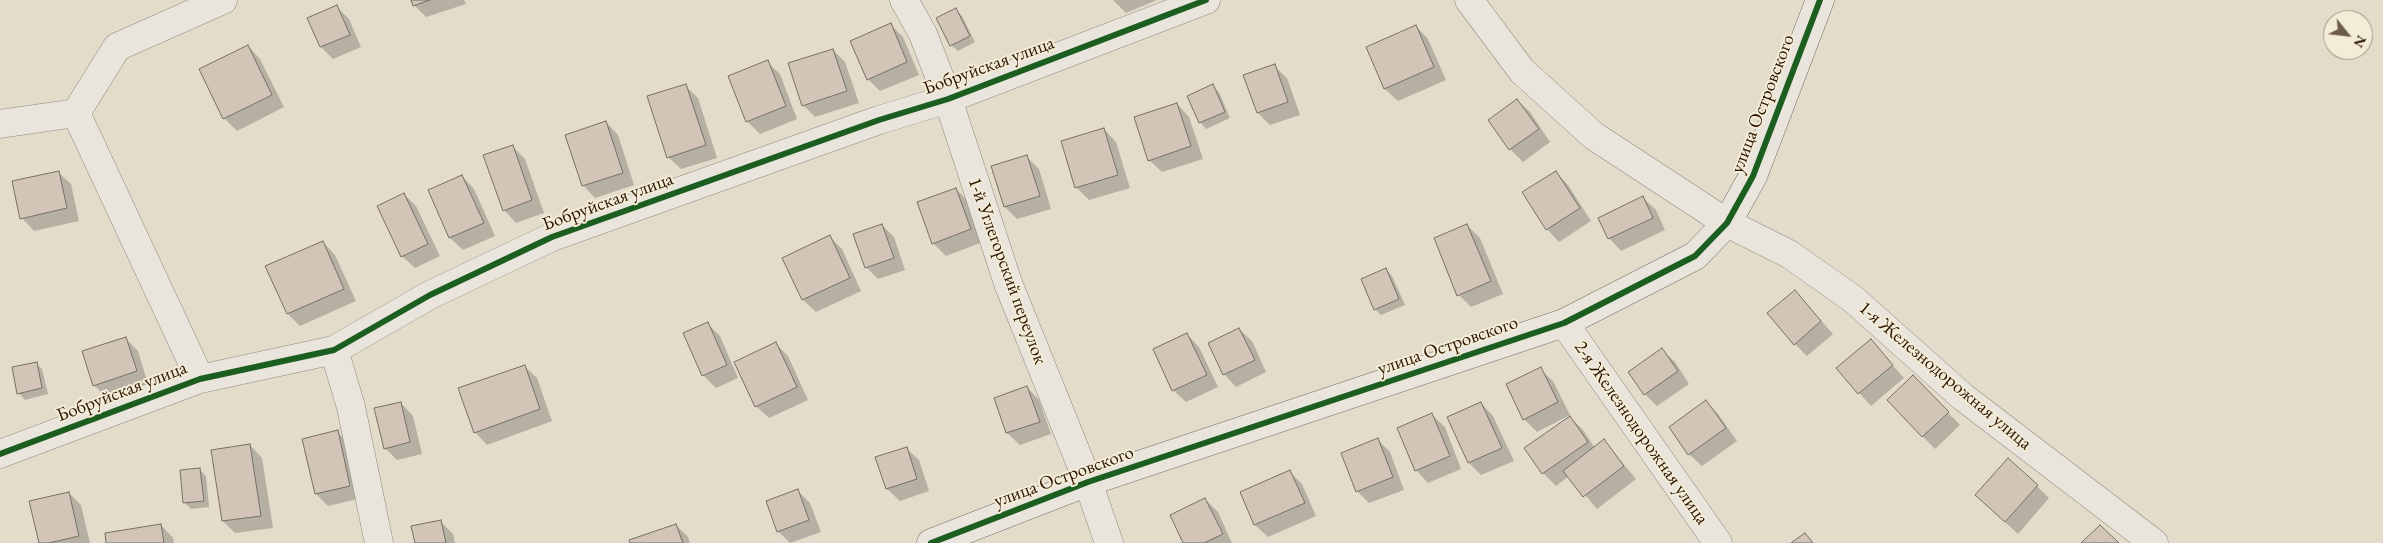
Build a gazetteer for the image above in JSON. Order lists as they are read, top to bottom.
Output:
{
  "streets": {
    "street": [
      "Бобруйская улица",
      "улица Островского",
      "1-й Углегорский переулок",
      "1-я Железнодорожная улица",
      "2-я Железнодорожная улица"
    ]
  },
  "crossings": [
    ["Бобруйская улица", "1-й Углегорский переулок"],
    ["улица Островского", "1-й Углегорский переулок"],
    ["улица Островского", "1-я Железнодорожная улица"],
    ["улица Островского", "2-я Железнодорожная улица"]
  ],
  "north": "bottom right"
}
